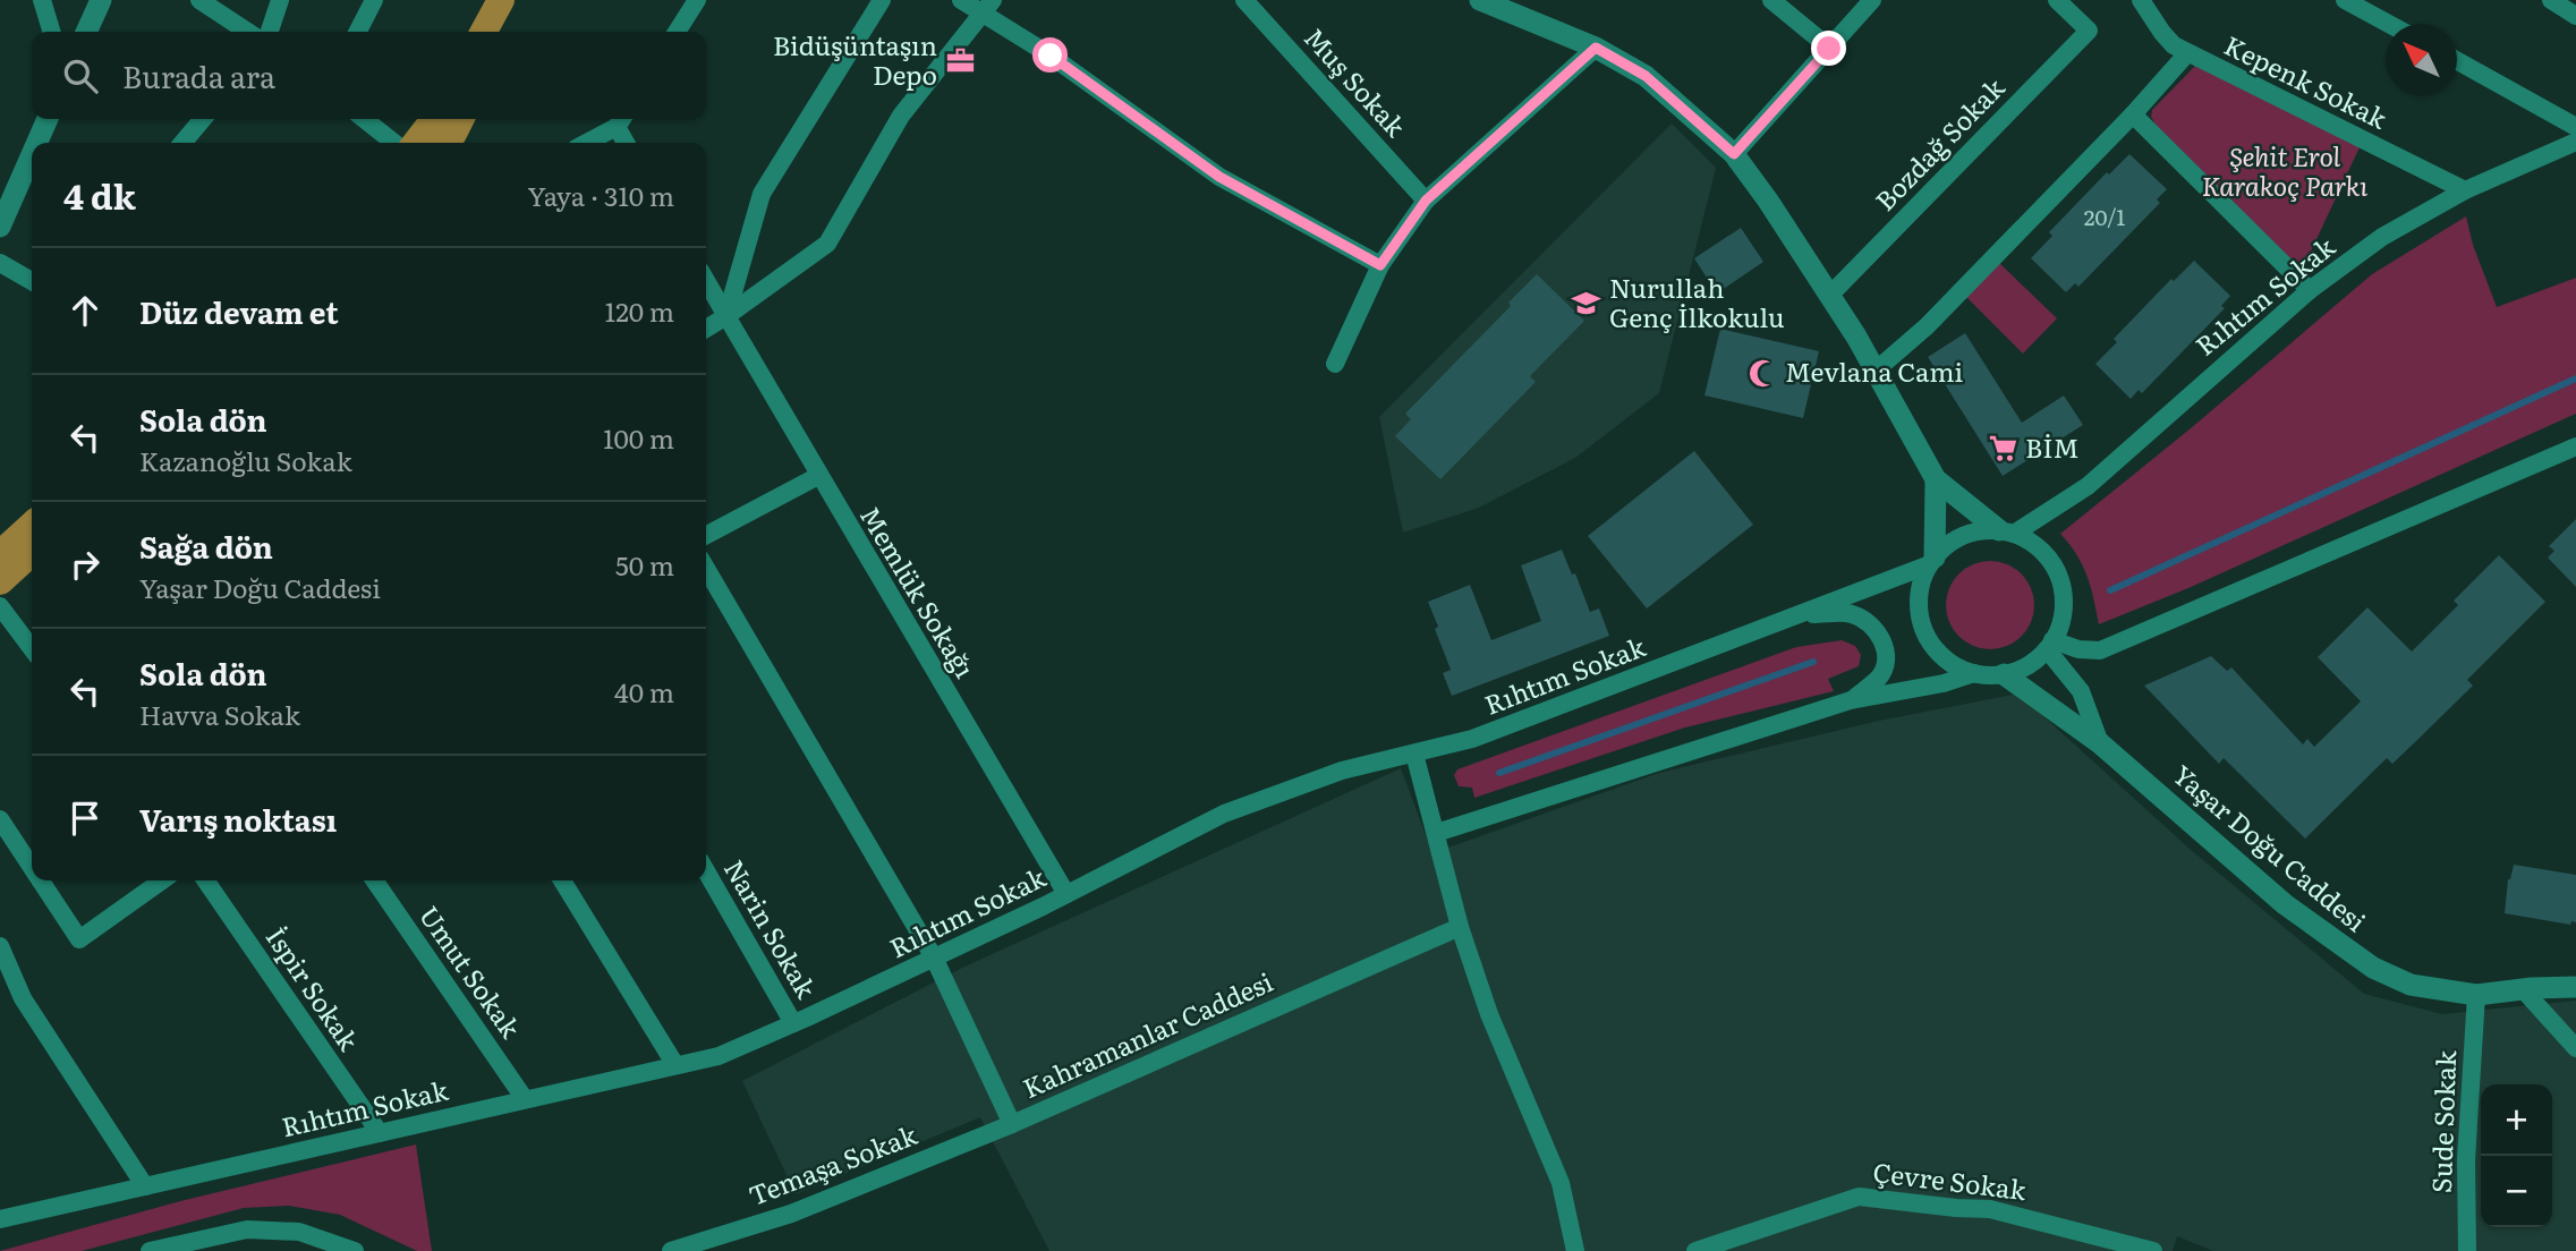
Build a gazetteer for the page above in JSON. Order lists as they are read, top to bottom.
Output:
{
  "streets": {
    "street": [
      "Muş Sokak",
      "Kepenk Sokak",
      "Bozdağ Sokak",
      "Rıhtım Sokak",
      "Memlük Sokağı",
      "Yaşar Doğu Caddesi",
      "Narin Sokak",
      "Umut Sokak",
      "İspir Sokak",
      "Kahramanlar Caddesi",
      "Sude Sokak",
      "Temaşa Sokak",
      "Çevre Sokak"
    ]
  },
  "crossings": [
    ["Kepenk Sokak", "Rıhtım Sokak"],
    ["Rıhtım Sokak", "Memlük Sokağı"],
    ["Rıhtım Sokak", "Yaşar Doğu Caddesi"],
    ["Rıhtım Sokak", "Narin Sokak"],
    ["Rıhtım Sokak", "Umut Sokak"],
    ["Rıhtım Sokak", "İspir Sokak"],
    ["Rıhtım Sokak", "Kahramanlar Caddesi"],
    ["Yaşar Doğu Caddesi", "Sude Sokak"],
    ["Kahramanlar Caddesi", "Temaşa Sokak"]
  ],
  "parks": ["Şehit Erol Karakoç Parkı"],
  "places": {
    "office": ["Bidüşüntaşın Depo"],
    "school or university": ["Nurullah Genç İlkokulu"],
    "mosque": ["Mevlana Cami"],
    "supermarket": ["BİM"]
  },
  "house_numbers": ["20/1"],
  "north": "top left",
  "page": {
    "search": "Burada ara",
    "heading": ["4 dk", "Yaya · 310 m"],
    "list": [
      ["Düz devam et", "120 m"],
      ["Sola dön", "Kazanoğlu Sokak", "100 m"],
      ["Sağa dön", "Yaşar Doğu Caddesi", "50 m"],
      ["Sola dön", "Havva Sokak", "40 m"],
      "Varış noktası"
    ],
    "map_buttons": ["+", "−"]
  }
}
